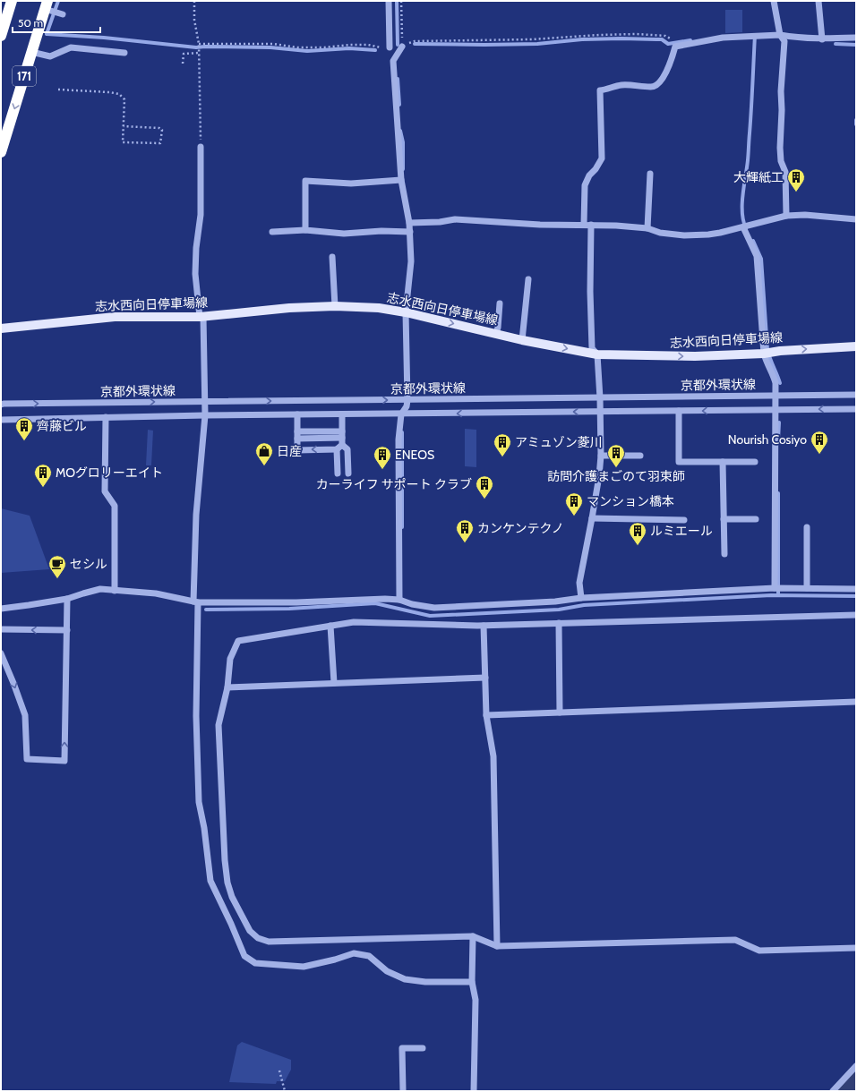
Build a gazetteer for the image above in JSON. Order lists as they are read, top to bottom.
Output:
{
  "streets": {
    "highway": ["171"],
    "main road": ["志水西向日停車場線"],
    "street": ["京都外環状線"]
  },
  "one_way": ["志水西向日停車場線"],
  "places": {
    "building": [
      "大輝紙工",
      "齊藤ビル",
      "Nourish Cosiyo",
      "アミュゾン菱川",
      "訪問介護まごのて羽束師",
      "ENEOS",
      "MOグロリーエイト",
      "カーライフ サポート クラブ",
      "マンション橋本",
      "カンケンテクノ",
      "ルミエール"
    ],
    "shop": ["日産"],
    "cafe": ["セシル"]
  },
  "scale_bar": "50 m"
}
